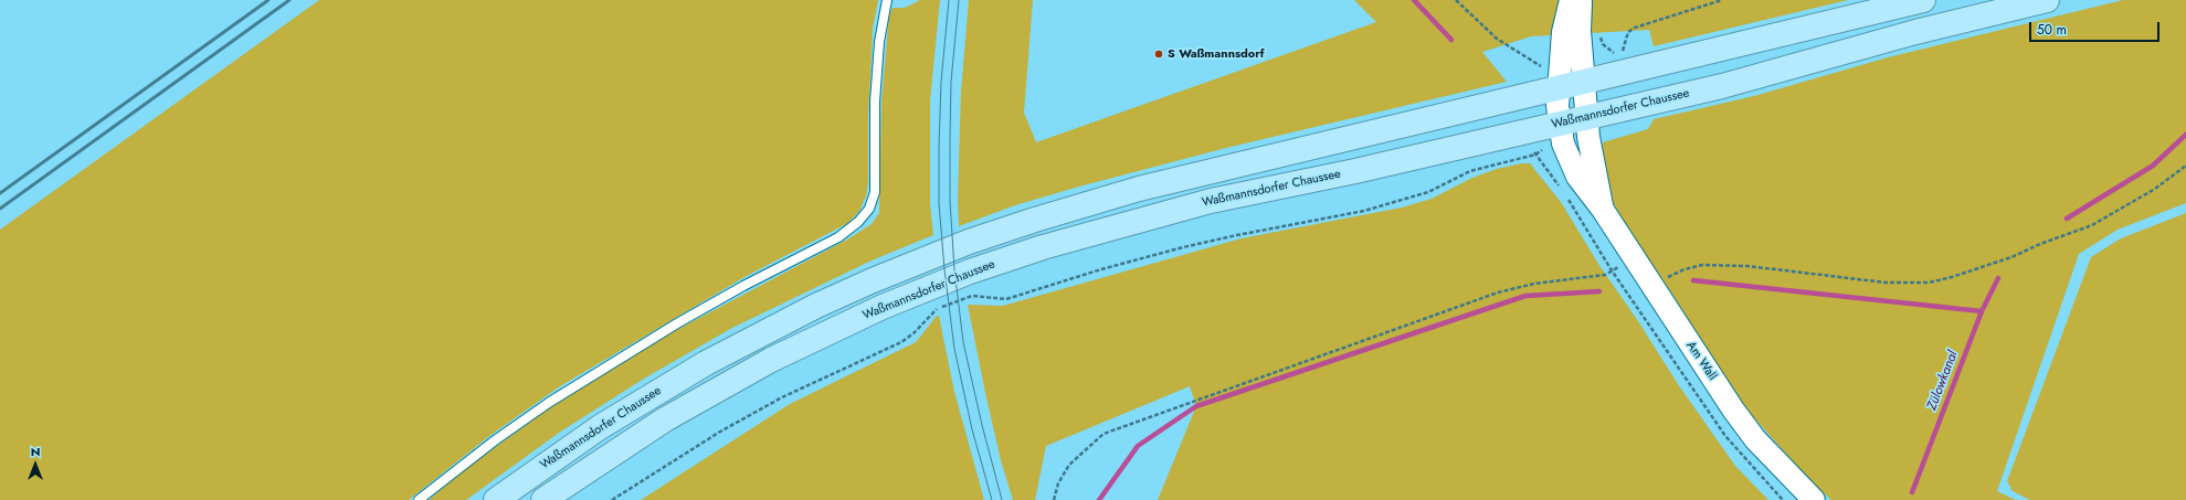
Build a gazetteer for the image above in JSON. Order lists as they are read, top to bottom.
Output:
{
  "streets": {
    "main road": ["Waßmannsdorfer Chaussee"],
    "street": ["Am Wall"]
  },
  "crossings": [
    ["Waßmannsdorfer Chaussee", "Am Wall"]
  ],
  "water": ["Zülowkanal"],
  "places": ["S Waßmannsdorf"],
  "scale_bar": "50 m",
  "north": "top"
}
